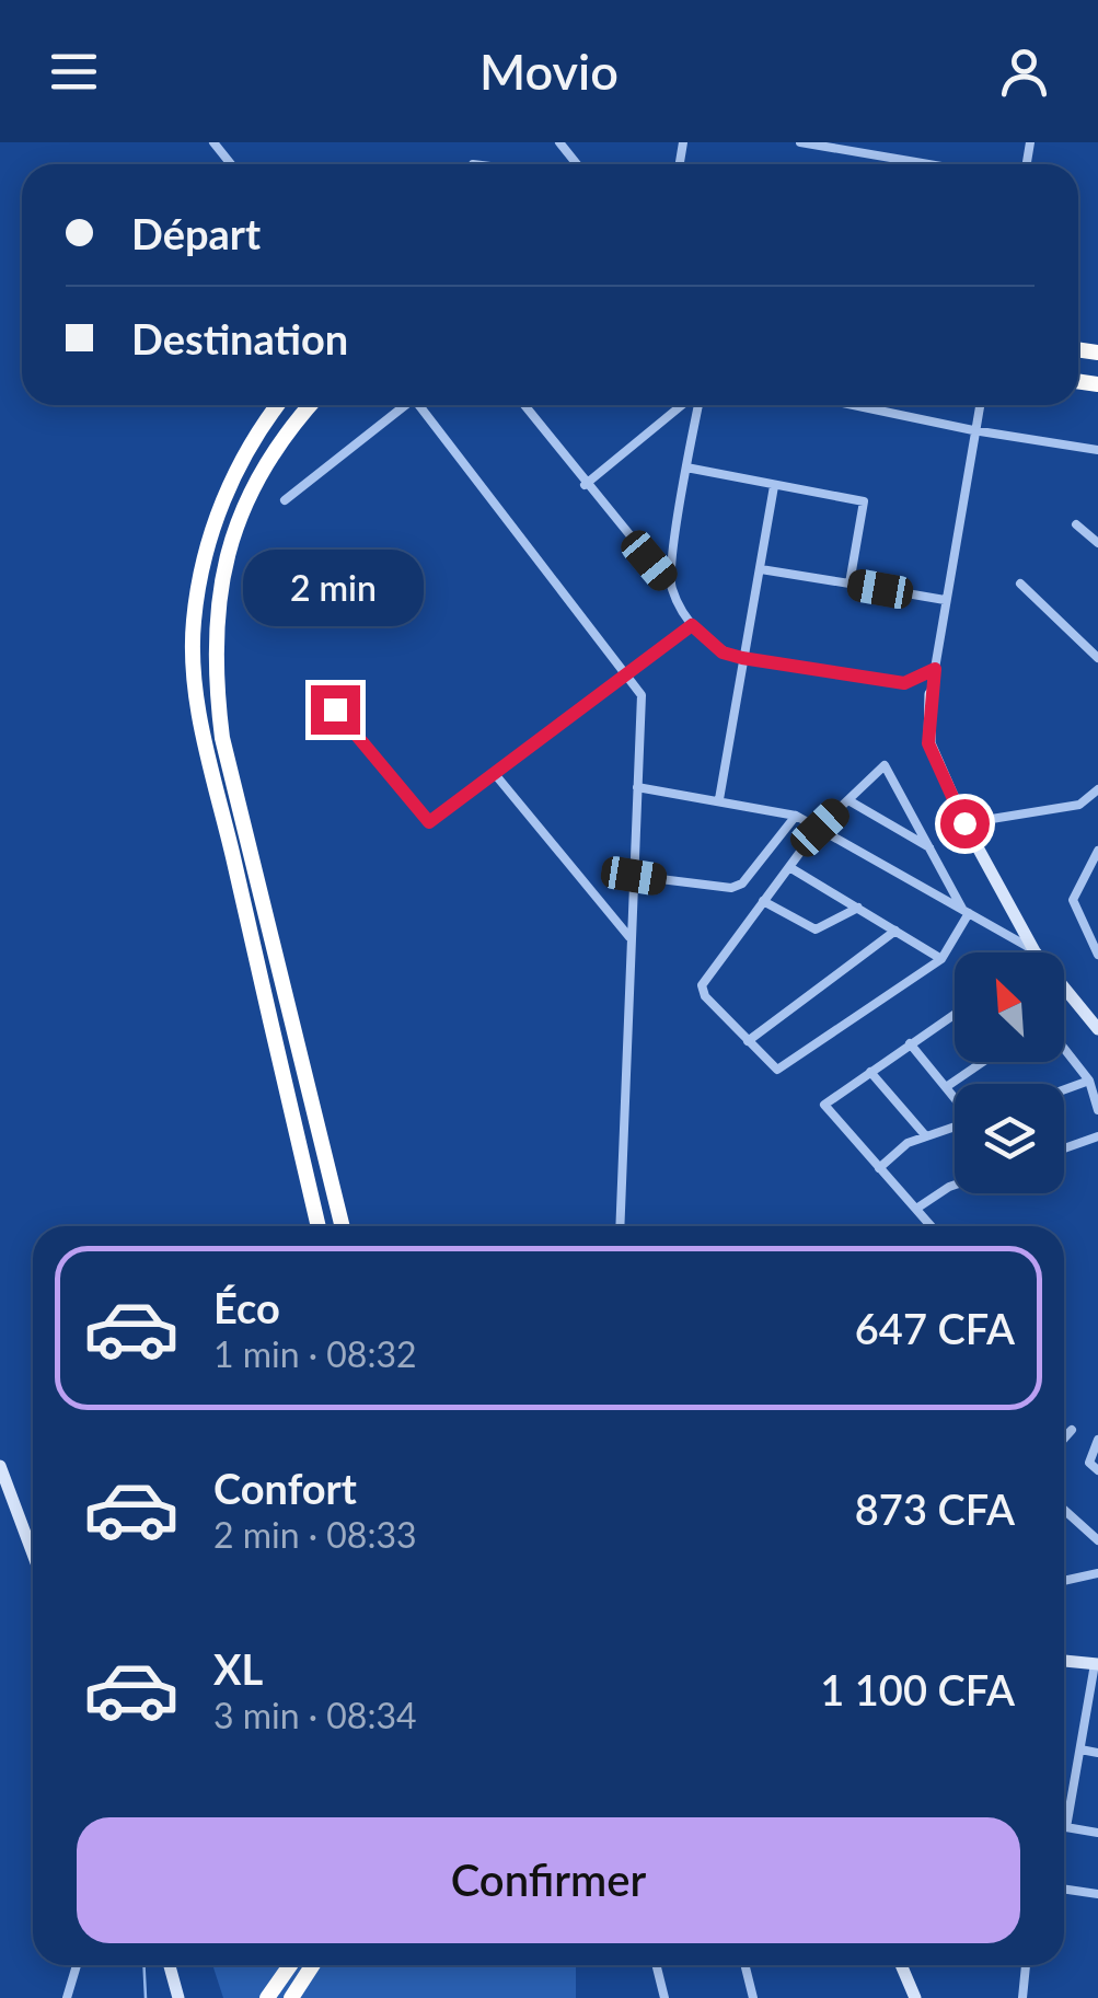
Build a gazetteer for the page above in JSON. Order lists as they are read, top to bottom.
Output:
{
  "north": "top left",
  "page": {
    "header": "Movio",
    "banner": ["Départ", "Destination"],
    "bubble": "2 min",
    "list": [
      {
        "name": "Éco",
        "note": "1 min · 08:32",
        "value": "647 CFA"
      },
      {
        "name": "Confort",
        "note": "2 min · 08:33",
        "value": "873 CFA"
      },
      {
        "name": "XL",
        "note": "3 min · 08:34",
        "value": "1 100 CFA"
      }
    ],
    "buttons": "Confirmer"
  }
}
